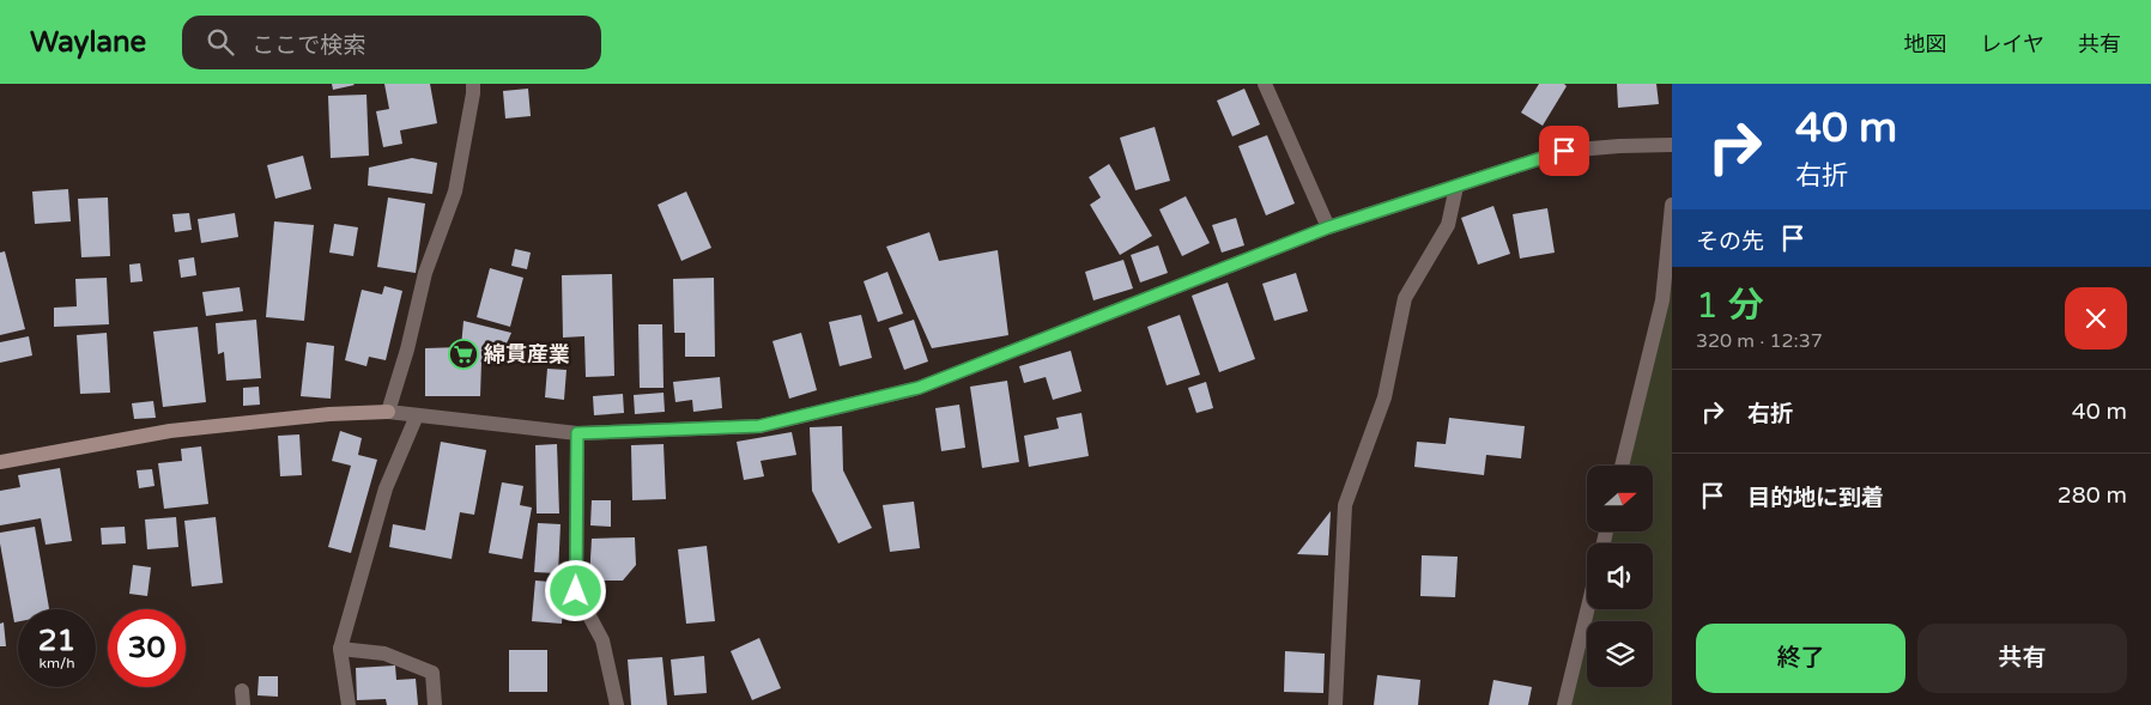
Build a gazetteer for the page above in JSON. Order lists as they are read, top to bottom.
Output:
{
  "places": {
    "supermarket": ["綿貫産業"]
  },
  "north": "right",
  "page": {
    "header": "Waylane",
    "search": "ここで検索",
    "nav": ["地図", "レイヤ", "共有"],
    "turn": ["40 m", "右折"],
    "then": "その先",
    "heading": ["1 分", "320 m · 12:37"],
    "list": [
      {
        "name": "右折",
        "value": "40 m"
      },
      {
        "name": "目的地に到着",
        "value": "280 m"
      }
    ],
    "speed": "21 km/h",
    "limit": "30",
    "buttons": ["終了", "共有"]
  }
}
